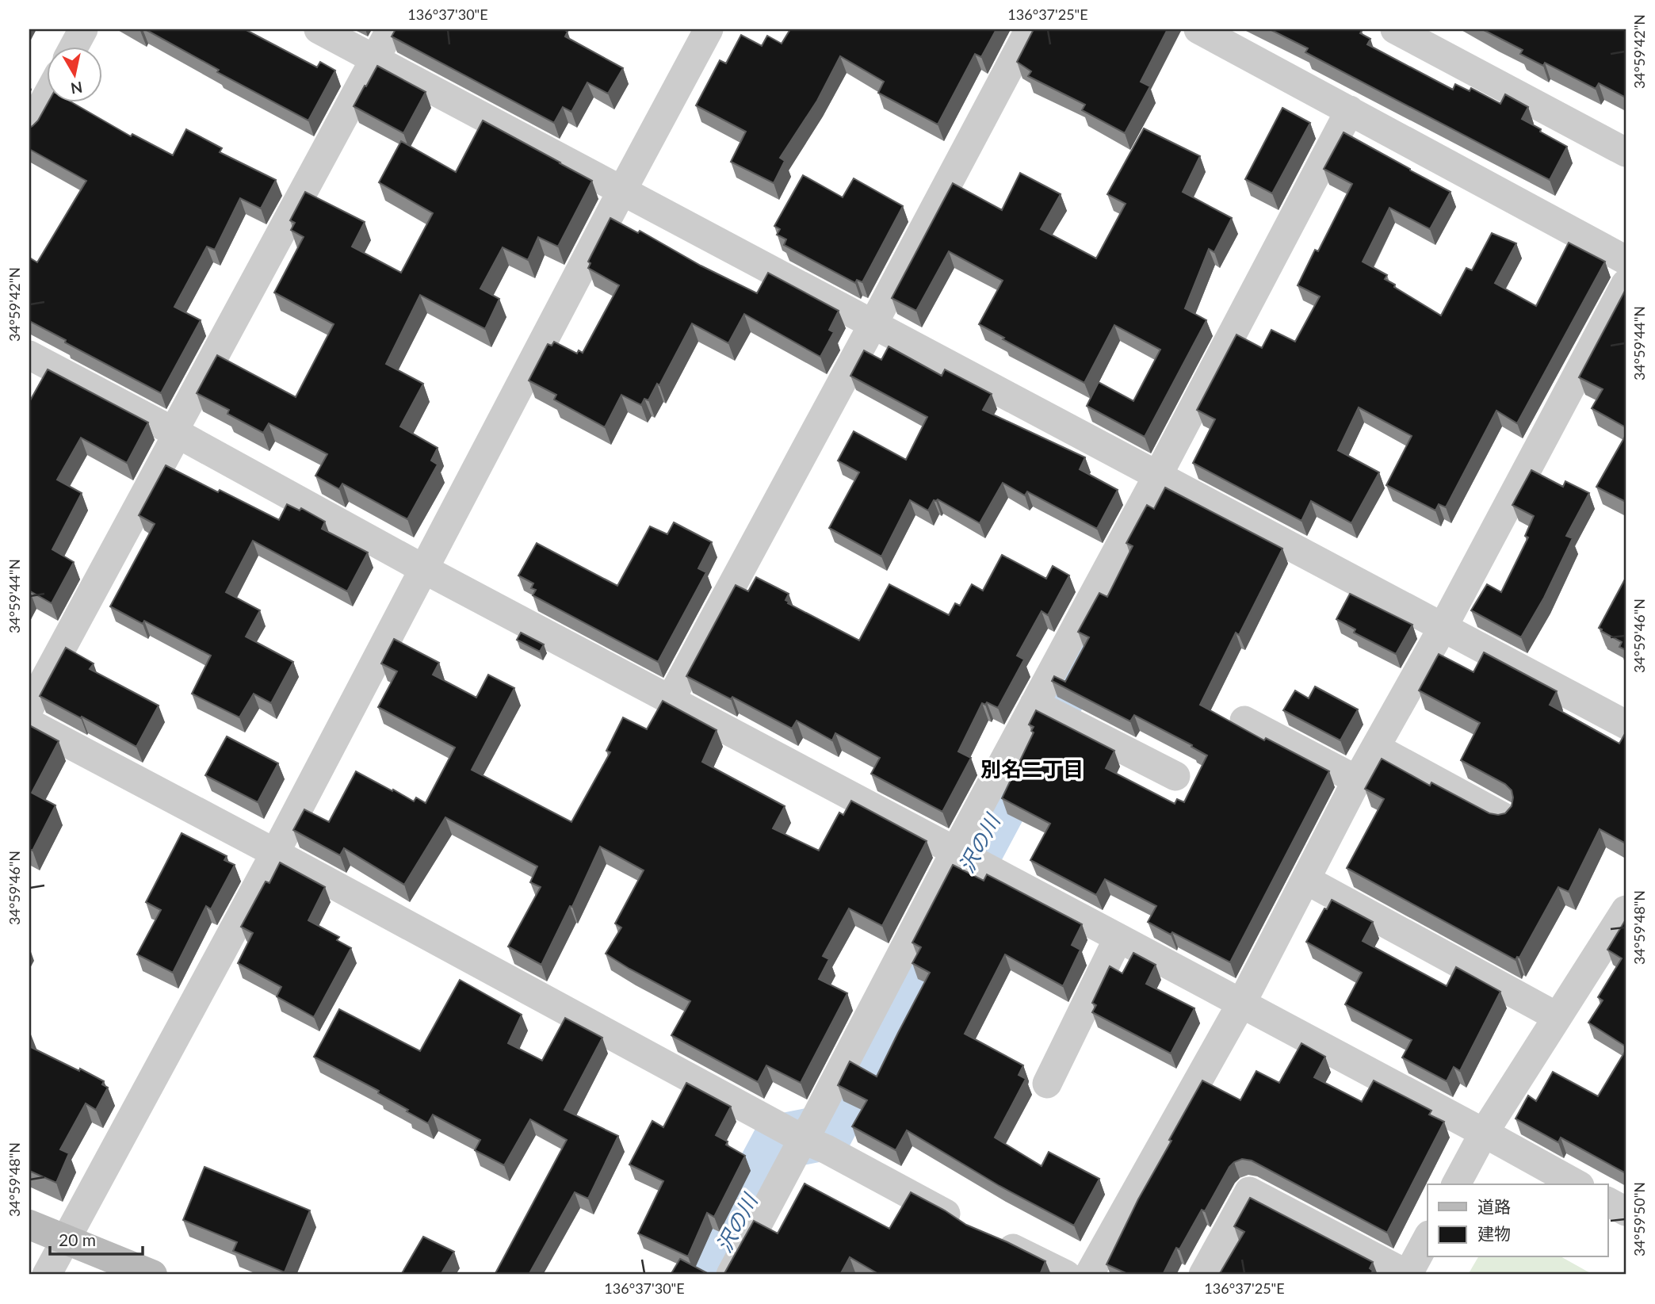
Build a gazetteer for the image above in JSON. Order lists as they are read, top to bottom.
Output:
{
  "districts": ["別名二丁目"],
  "water": ["沢の川"],
  "legend": ["道路", "建物"],
  "scale_bar": "20 m",
  "north": "bottom",
  "coordinates": [
    "136°37'30\"E",
    "136°37'25\"E",
    "34°59'42\"N",
    "34°59'44\"N",
    "34°59'46\"N",
    "34°59'48\"N",
    "34°59'50\"N"
  ]
}
